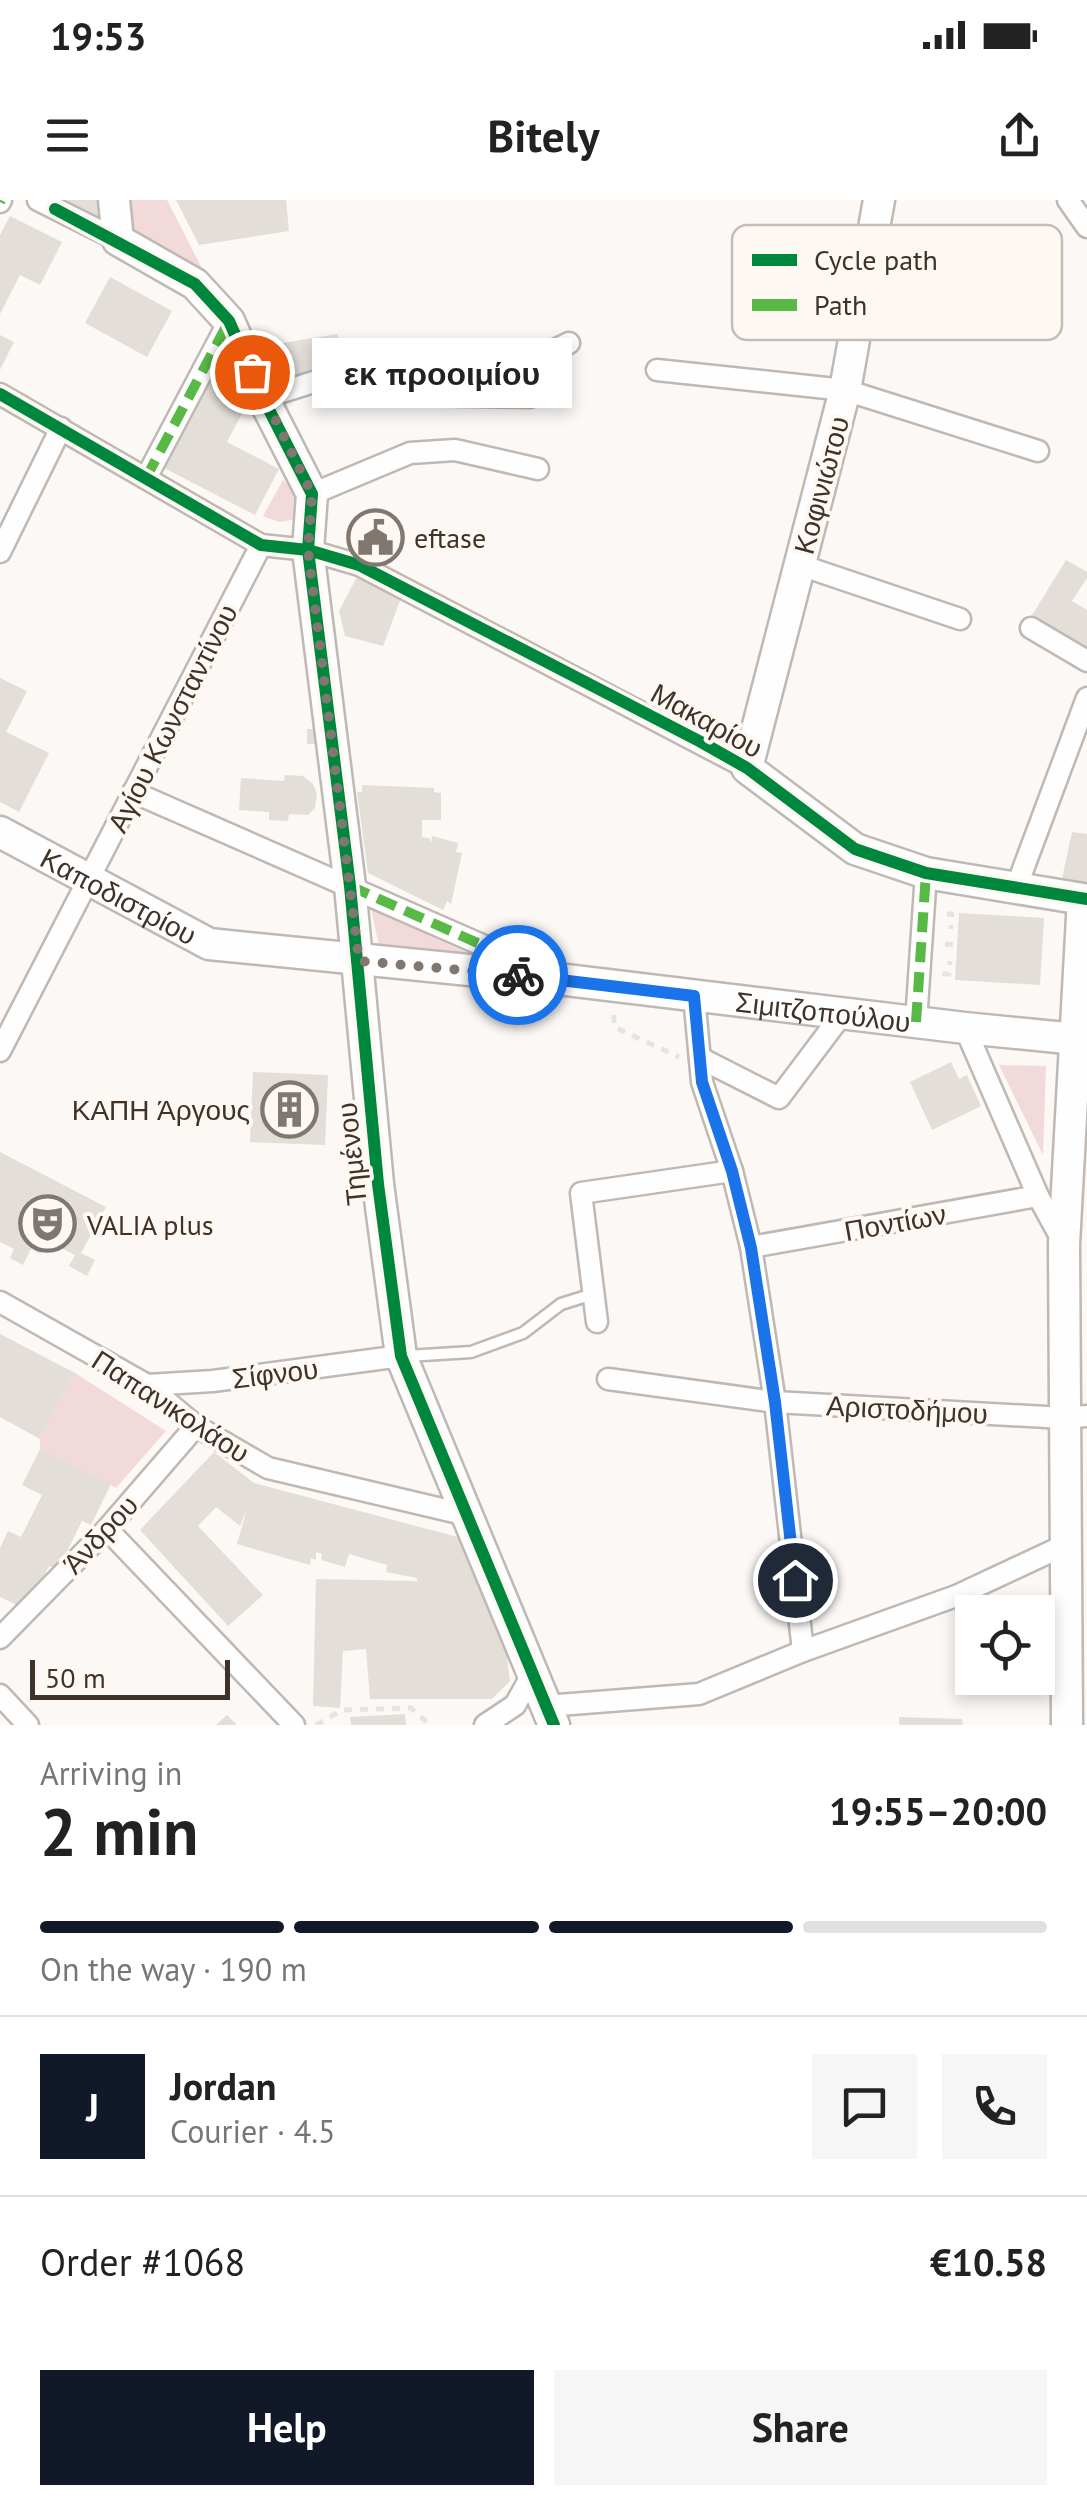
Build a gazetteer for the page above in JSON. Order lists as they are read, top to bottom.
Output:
{
  "streets": {
    "street": [
      "Κοφινιώτου",
      "Αγίου Κωνσταντίνου",
      "Μακαρίου",
      "Καποδιστρίου",
      "Σιμιτζοπούλου",
      "Τημένου",
      "Ποντίων",
      "Σίφνου",
      "Παπανικολάου",
      "Αριστοδήμου",
      "Άνδρου"
    ]
  },
  "crossings": [
    ["Κοφινιώτου", "Μακαρίου"],
    ["Αγίου Κωνσταντίνου", "Μακαρίου"],
    ["Αγίου Κωνσταντίνου", "Καποδιστρίου"],
    ["Αγίου Κωνσταντίνου", "Σιμιτζοπούλου"],
    ["Μακαρίου", "Τημένου"],
    ["Καποδιστρίου", "Σιμιτζοπούλου"],
    ["Καποδιστρίου", "Τημένου"],
    ["Σιμιτζοπούλου", "Τημένου"],
    ["Τημένου", "Σίφνου"],
    ["Τημένου", "Παπανικολάου"],
    ["Σίφνου", "Παπανικολάου"],
    ["Παπανικολάου", "Άνδρου"]
  ],
  "places": {
    "other": ["εκ προοιμίου"],
    "public building": ["eftase"],
    "building": ["ΚΑΠΗ Άργους"],
    "theatre": ["VALIA plus"]
  },
  "legend": ["Cycle path", "Path"],
  "scale_bar": "50 m",
  "page": {
    "status": "19:53",
    "header": "Bitely",
    "bubble": "εκ προοιμίου",
    "scale": "50 m",
    "heading": ["2 min", "Arriving in", "19:55–20:00"],
    "panel": [
      "Jordan",
      "Courier · 4.5",
      "Order #1068",
      "€10.58"
    ],
    "bar": "On the way · 190 m",
    "round": "J",
    "buttons": ["Help", "Share"]
  }
}
